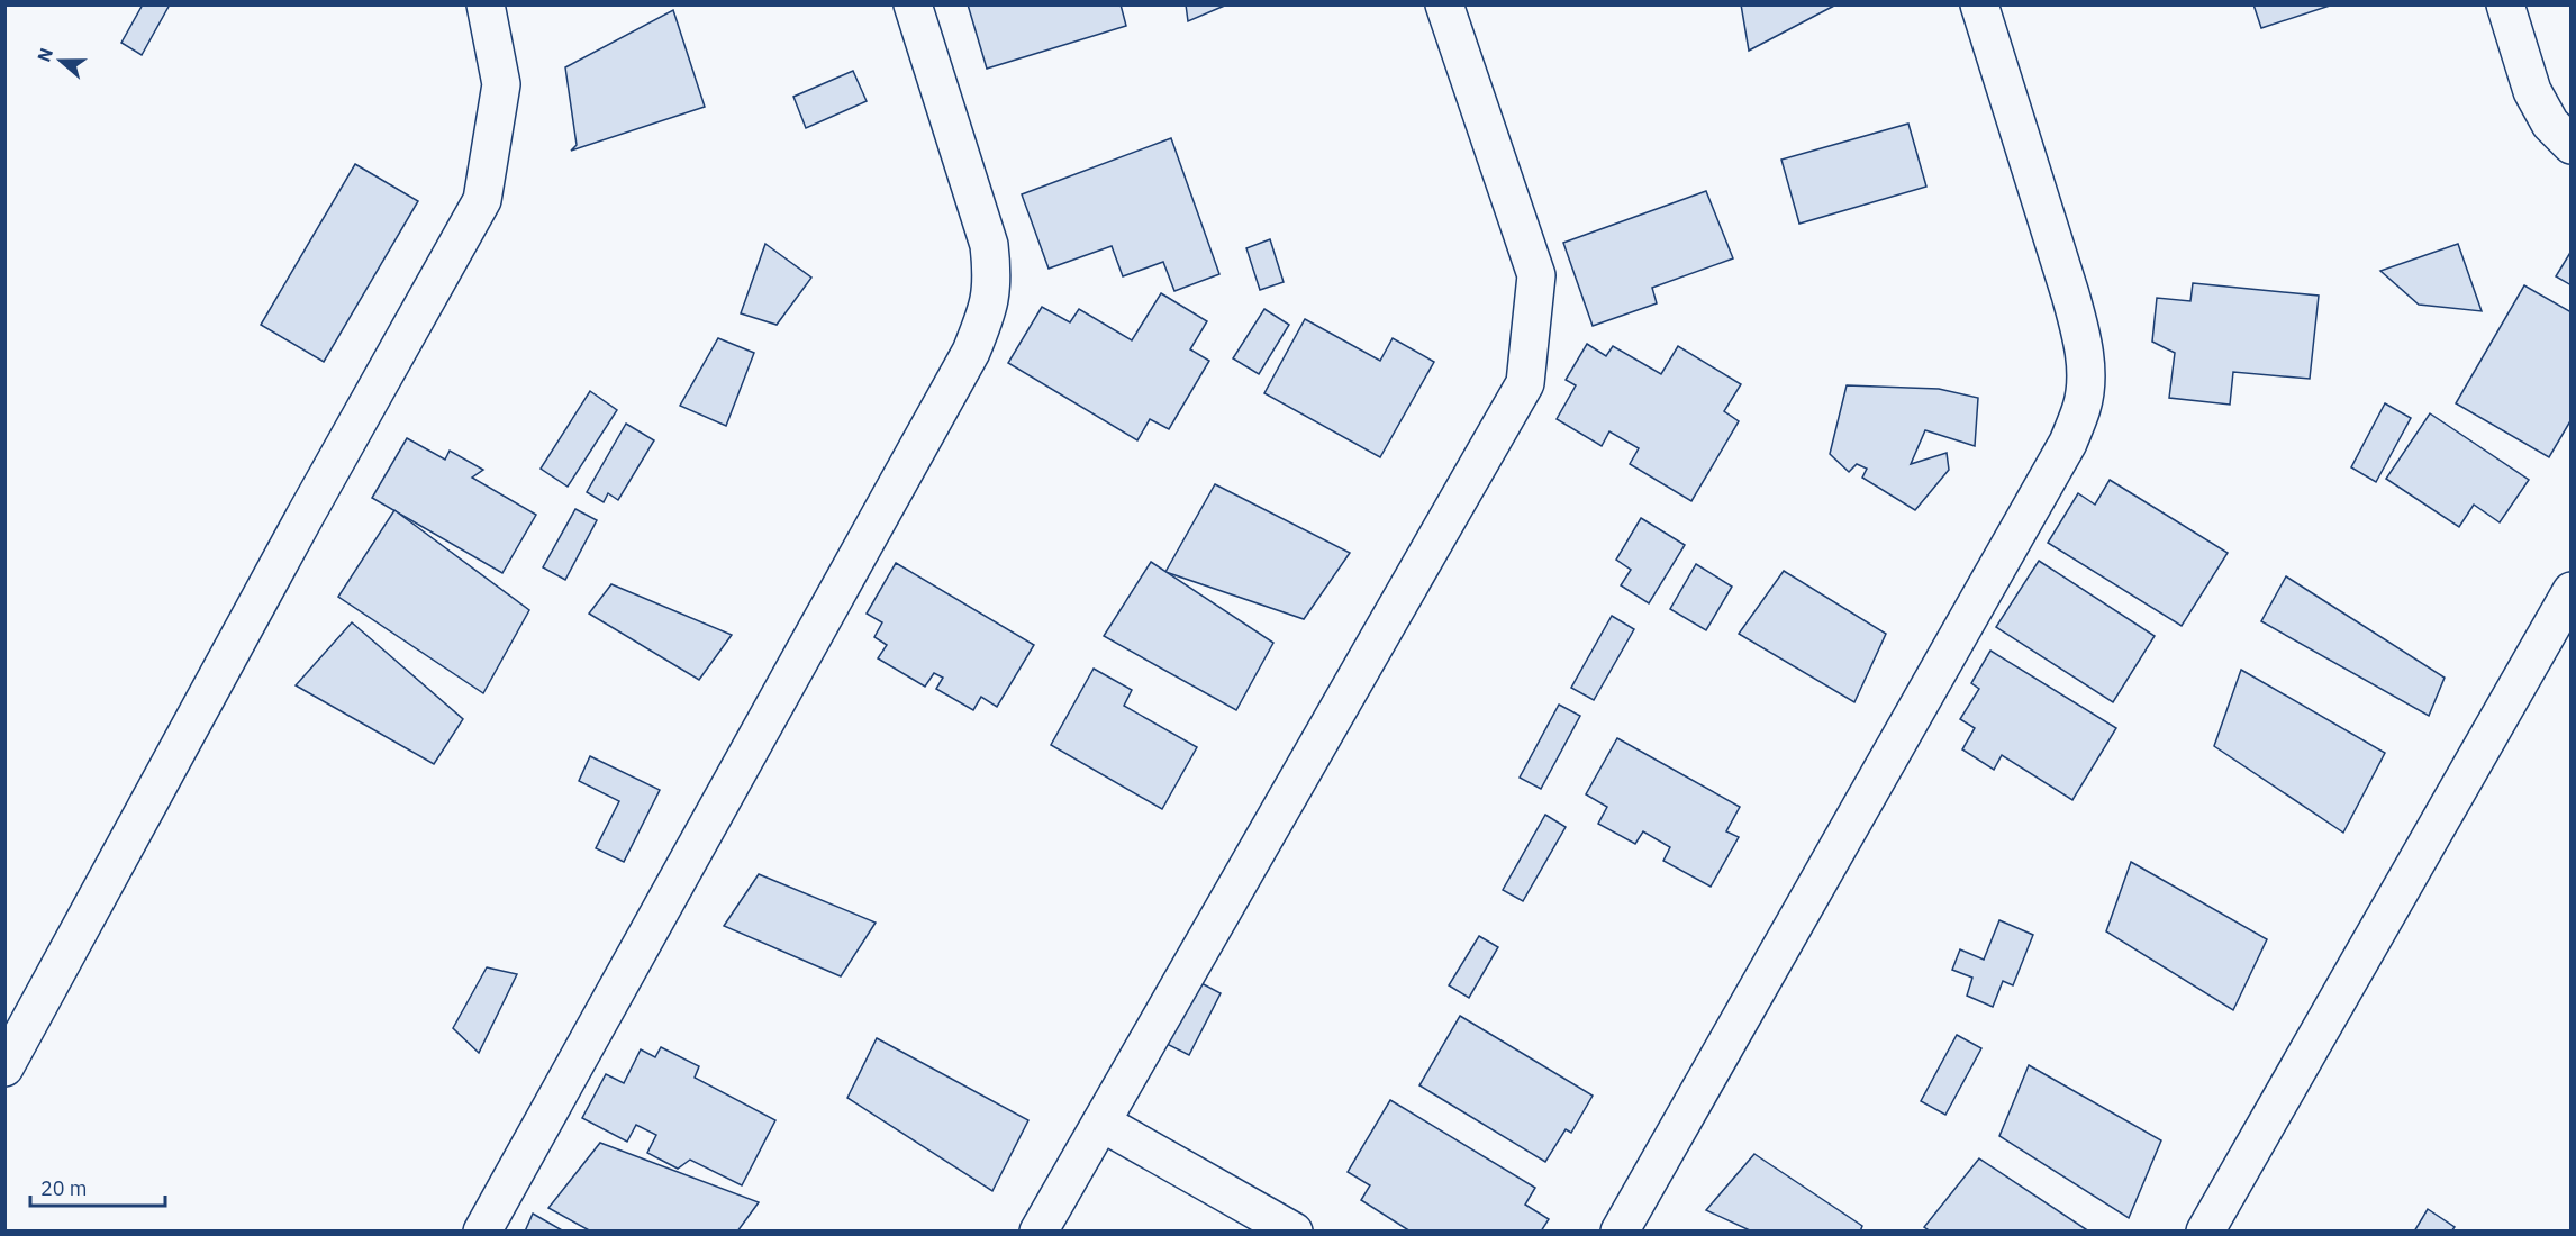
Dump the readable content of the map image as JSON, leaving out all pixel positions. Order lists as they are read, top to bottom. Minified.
{"scale_bar":"20 m","north":"left"}
